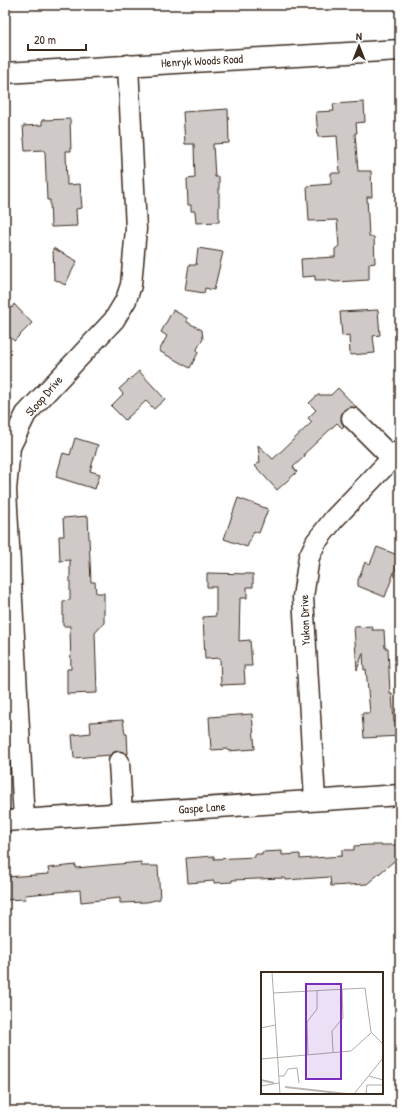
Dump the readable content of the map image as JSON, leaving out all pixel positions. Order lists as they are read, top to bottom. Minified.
{"streets":{"street":["Henryk Woods Road","Sloop Drive","Yukon Drive","Gaspe Lane"]},"crossings":[["Henryk Woods Road","Sloop Drive"],["Sloop Drive","Gaspe Lane"],["Yukon Drive","Gaspe Lane"]],"scale_bar":"20 m","north":"top"}
